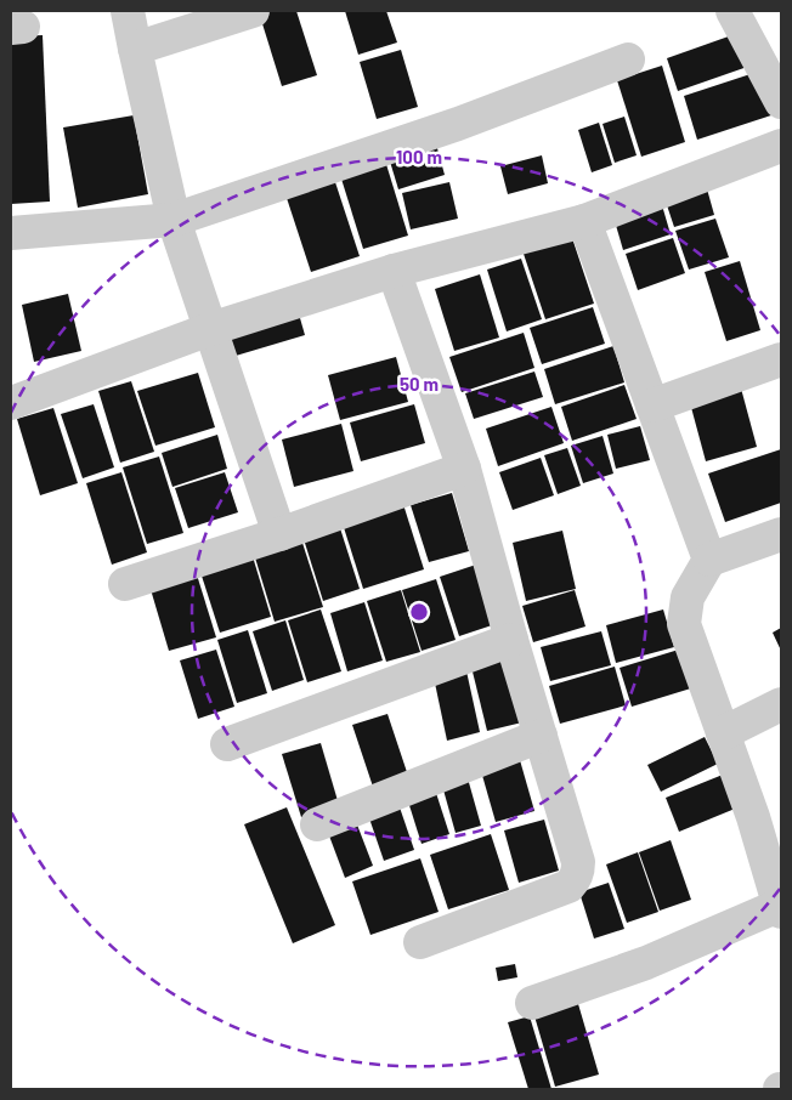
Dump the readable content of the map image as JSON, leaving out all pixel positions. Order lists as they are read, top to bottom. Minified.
{"rings":["100 m","50 m"]}
